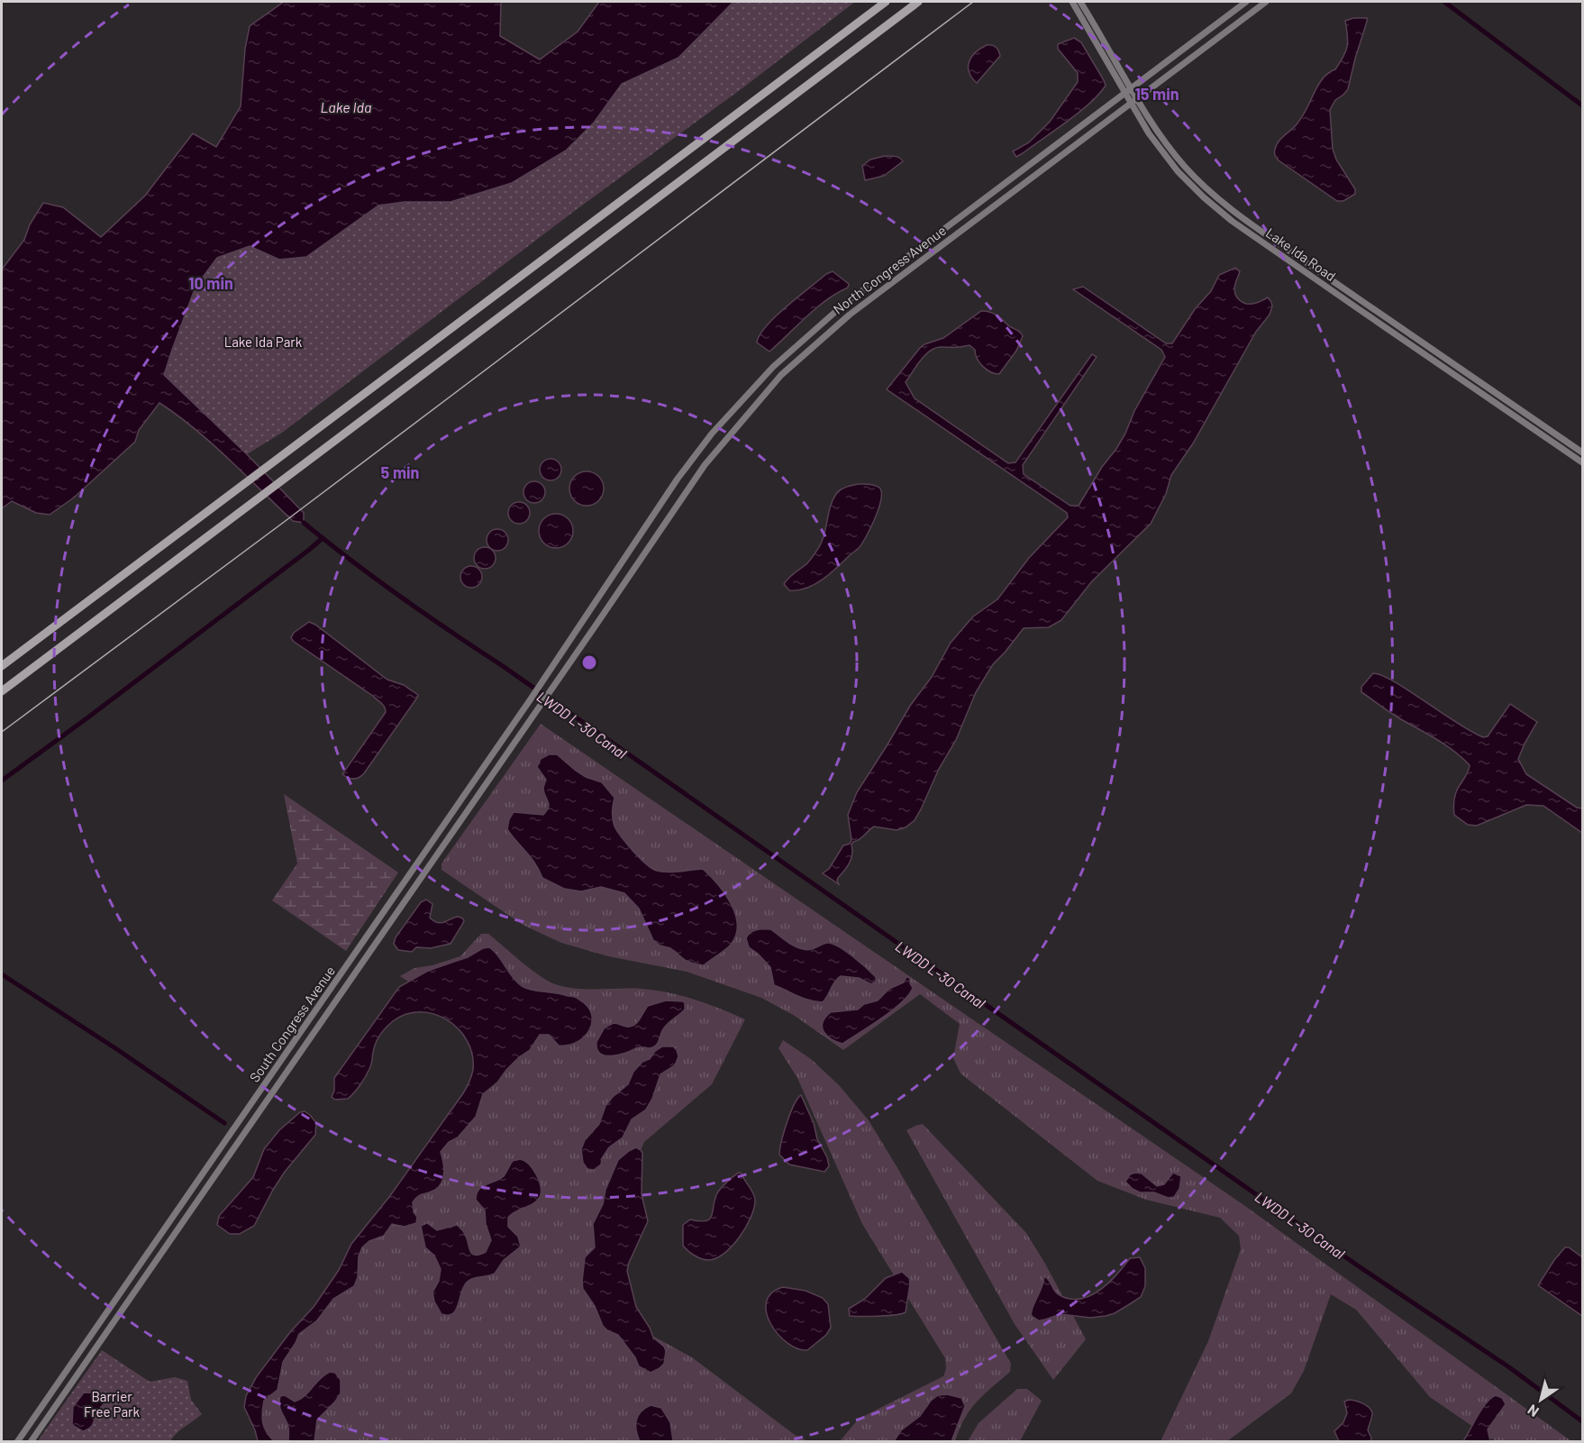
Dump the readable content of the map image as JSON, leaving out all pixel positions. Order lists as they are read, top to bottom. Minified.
{"streets":{"main road":["Lake Ida Road","North Congress Avenue","South Congress Avenue"]},"crossings":[["Lake Ida Road","North Congress Avenue"],["North Congress Avenue","South Congress Avenue"]],"water":["Lake Ida","LWDD L-30 Canal"],"parks":["Lake Ida Park","Barrier Free Park"],"north":"bottom left","rings":["15 min","10 min","5 min"]}
